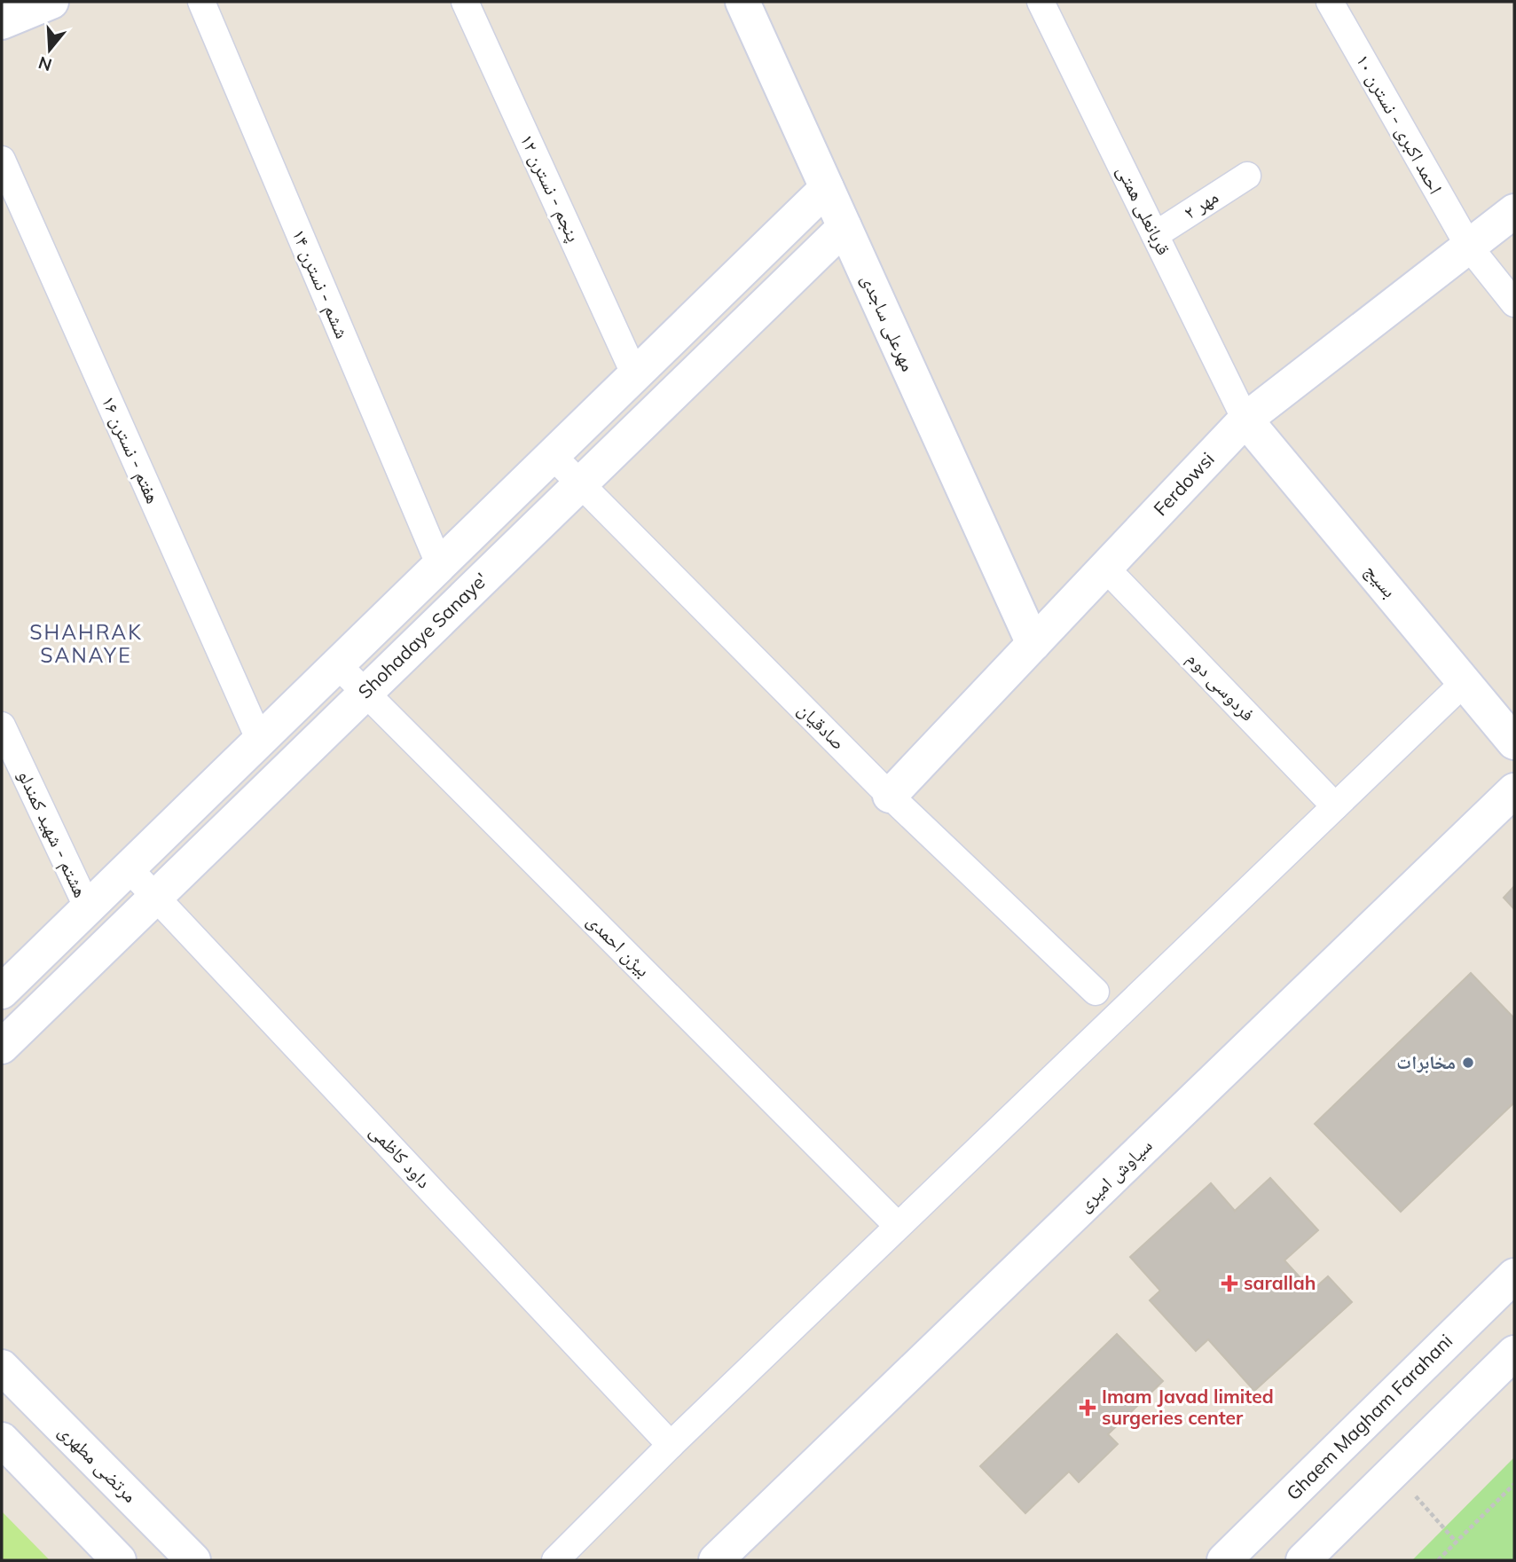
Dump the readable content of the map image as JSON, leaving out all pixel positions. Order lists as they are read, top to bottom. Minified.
{"streets":{"street":["احمد اکبری - نسترن ۱۰","پنجم - نسترن ۱۲","مهر ۲","قربانعلی همتی","ششم - نسترن ۱۴","مهرعلی ساجدی","هفتم - نسترن ۱۶","Ferdowsi","بسیج","Shohadaye Sanaye'","فردوسی دوم","صادقیان","هشتم - شهید کمندلو","بیژن احمدی","داود کاظمی","سیاوش امیری","Ghaem Magham Farahani","مرتضی مطهری"]},"crossings":[["احمد اکبری - نسترن ۱۰","Ferdowsi"],["پنجم - نسترن ۱۲","Shohadaye Sanaye'"],["مهر ۲","قربانعلی همتی"],["قربانعلی همتی","Ferdowsi"],["قربانعلی همتی","بسیج"],["ششم - نسترن ۱۴","Shohadaye Sanaye'"],["مهرعلی ساجدی","Ferdowsi"],["مهرعلی ساجدی","Shohadaye Sanaye'"],["هفتم - نسترن ۱۶","Shohadaye Sanaye'"],["Ferdowsi","بسیج"],["Ferdowsi","فردوسی دوم"],["Ferdowsi","صادقیان"],["Shohadaye Sanaye'","صادقیان"],["Shohadaye Sanaye'","هشتم - شهید کمندلو"],["Shohadaye Sanaye'","بیژن احمدی"],["Shohadaye Sanaye'","داود کاظمی"]],"districts":["SHAHRAK SANAYE"],"places":{"other":["مخابرات"],"health":["sarallah","Imam Javad limited surgeries center"]},"north":"bottom"}
